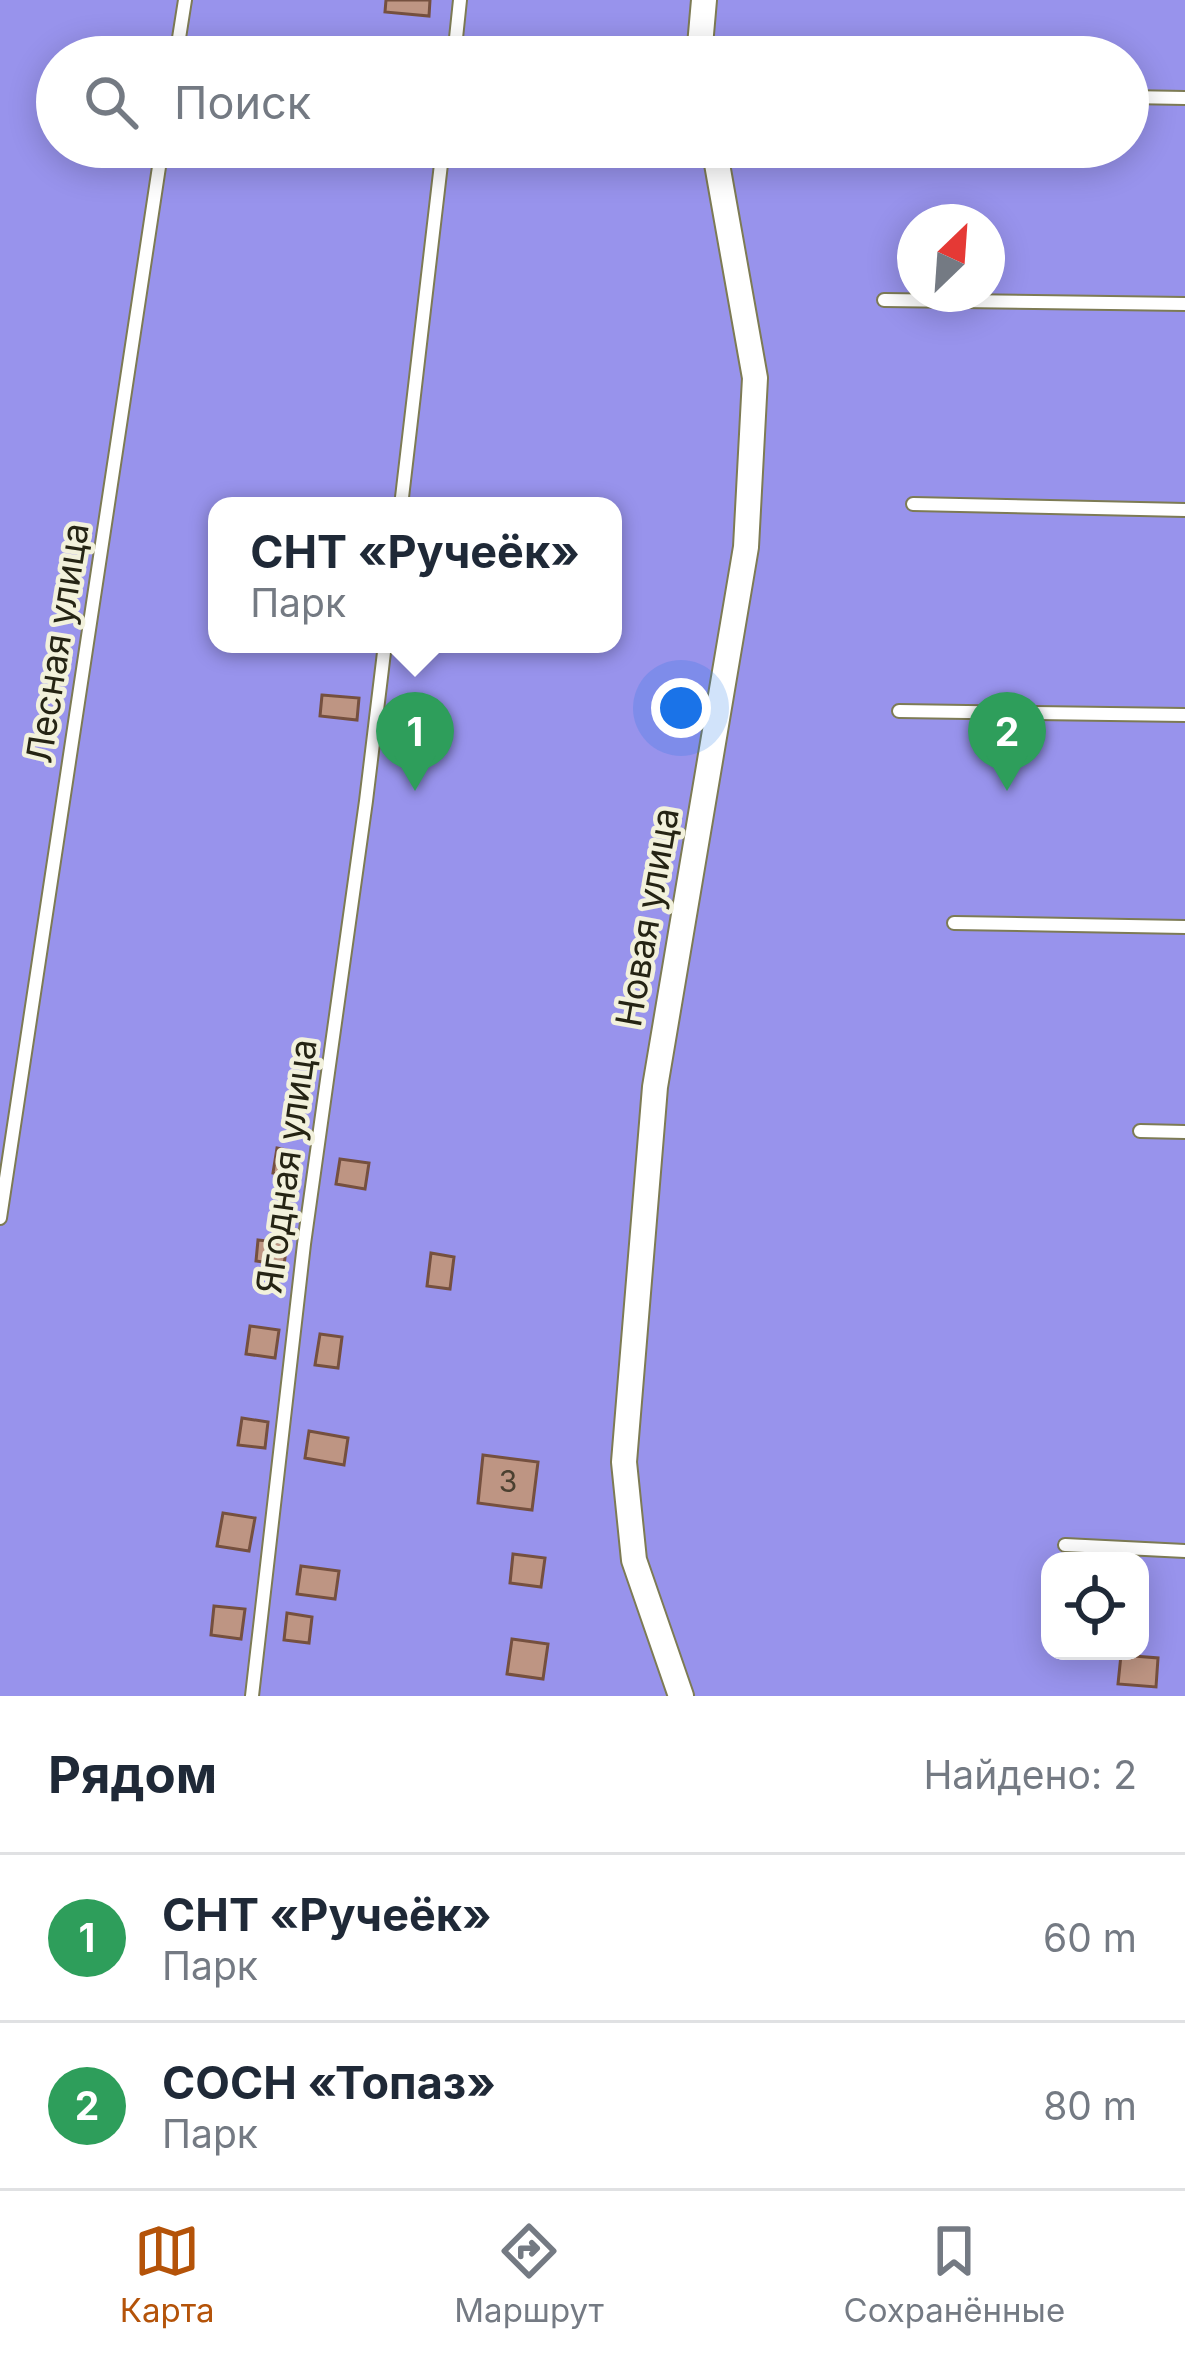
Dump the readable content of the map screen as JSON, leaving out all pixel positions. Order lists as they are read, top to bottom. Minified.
{"streets":{"street":["Новая улица"],"lane":["Лесная улица","Ягодная улица"]},"house_numbers":["3"],"north":"top right","page":{"search":"Поиск","popup":["СНТ «Ручеёк»","Парк"],"pins":["1","2"],"heading":["Рядом","Найдено: 2"],"list":[{"mark":"1","name":"СНТ «Ручеёк»","note":"Парк","value":"60 m"},{"mark":"2","name":"СОСН «Топаз»","note":"Парк","value":"80 m"}],"nav":["Карта","Маршрут","Сохранённые"]}}
